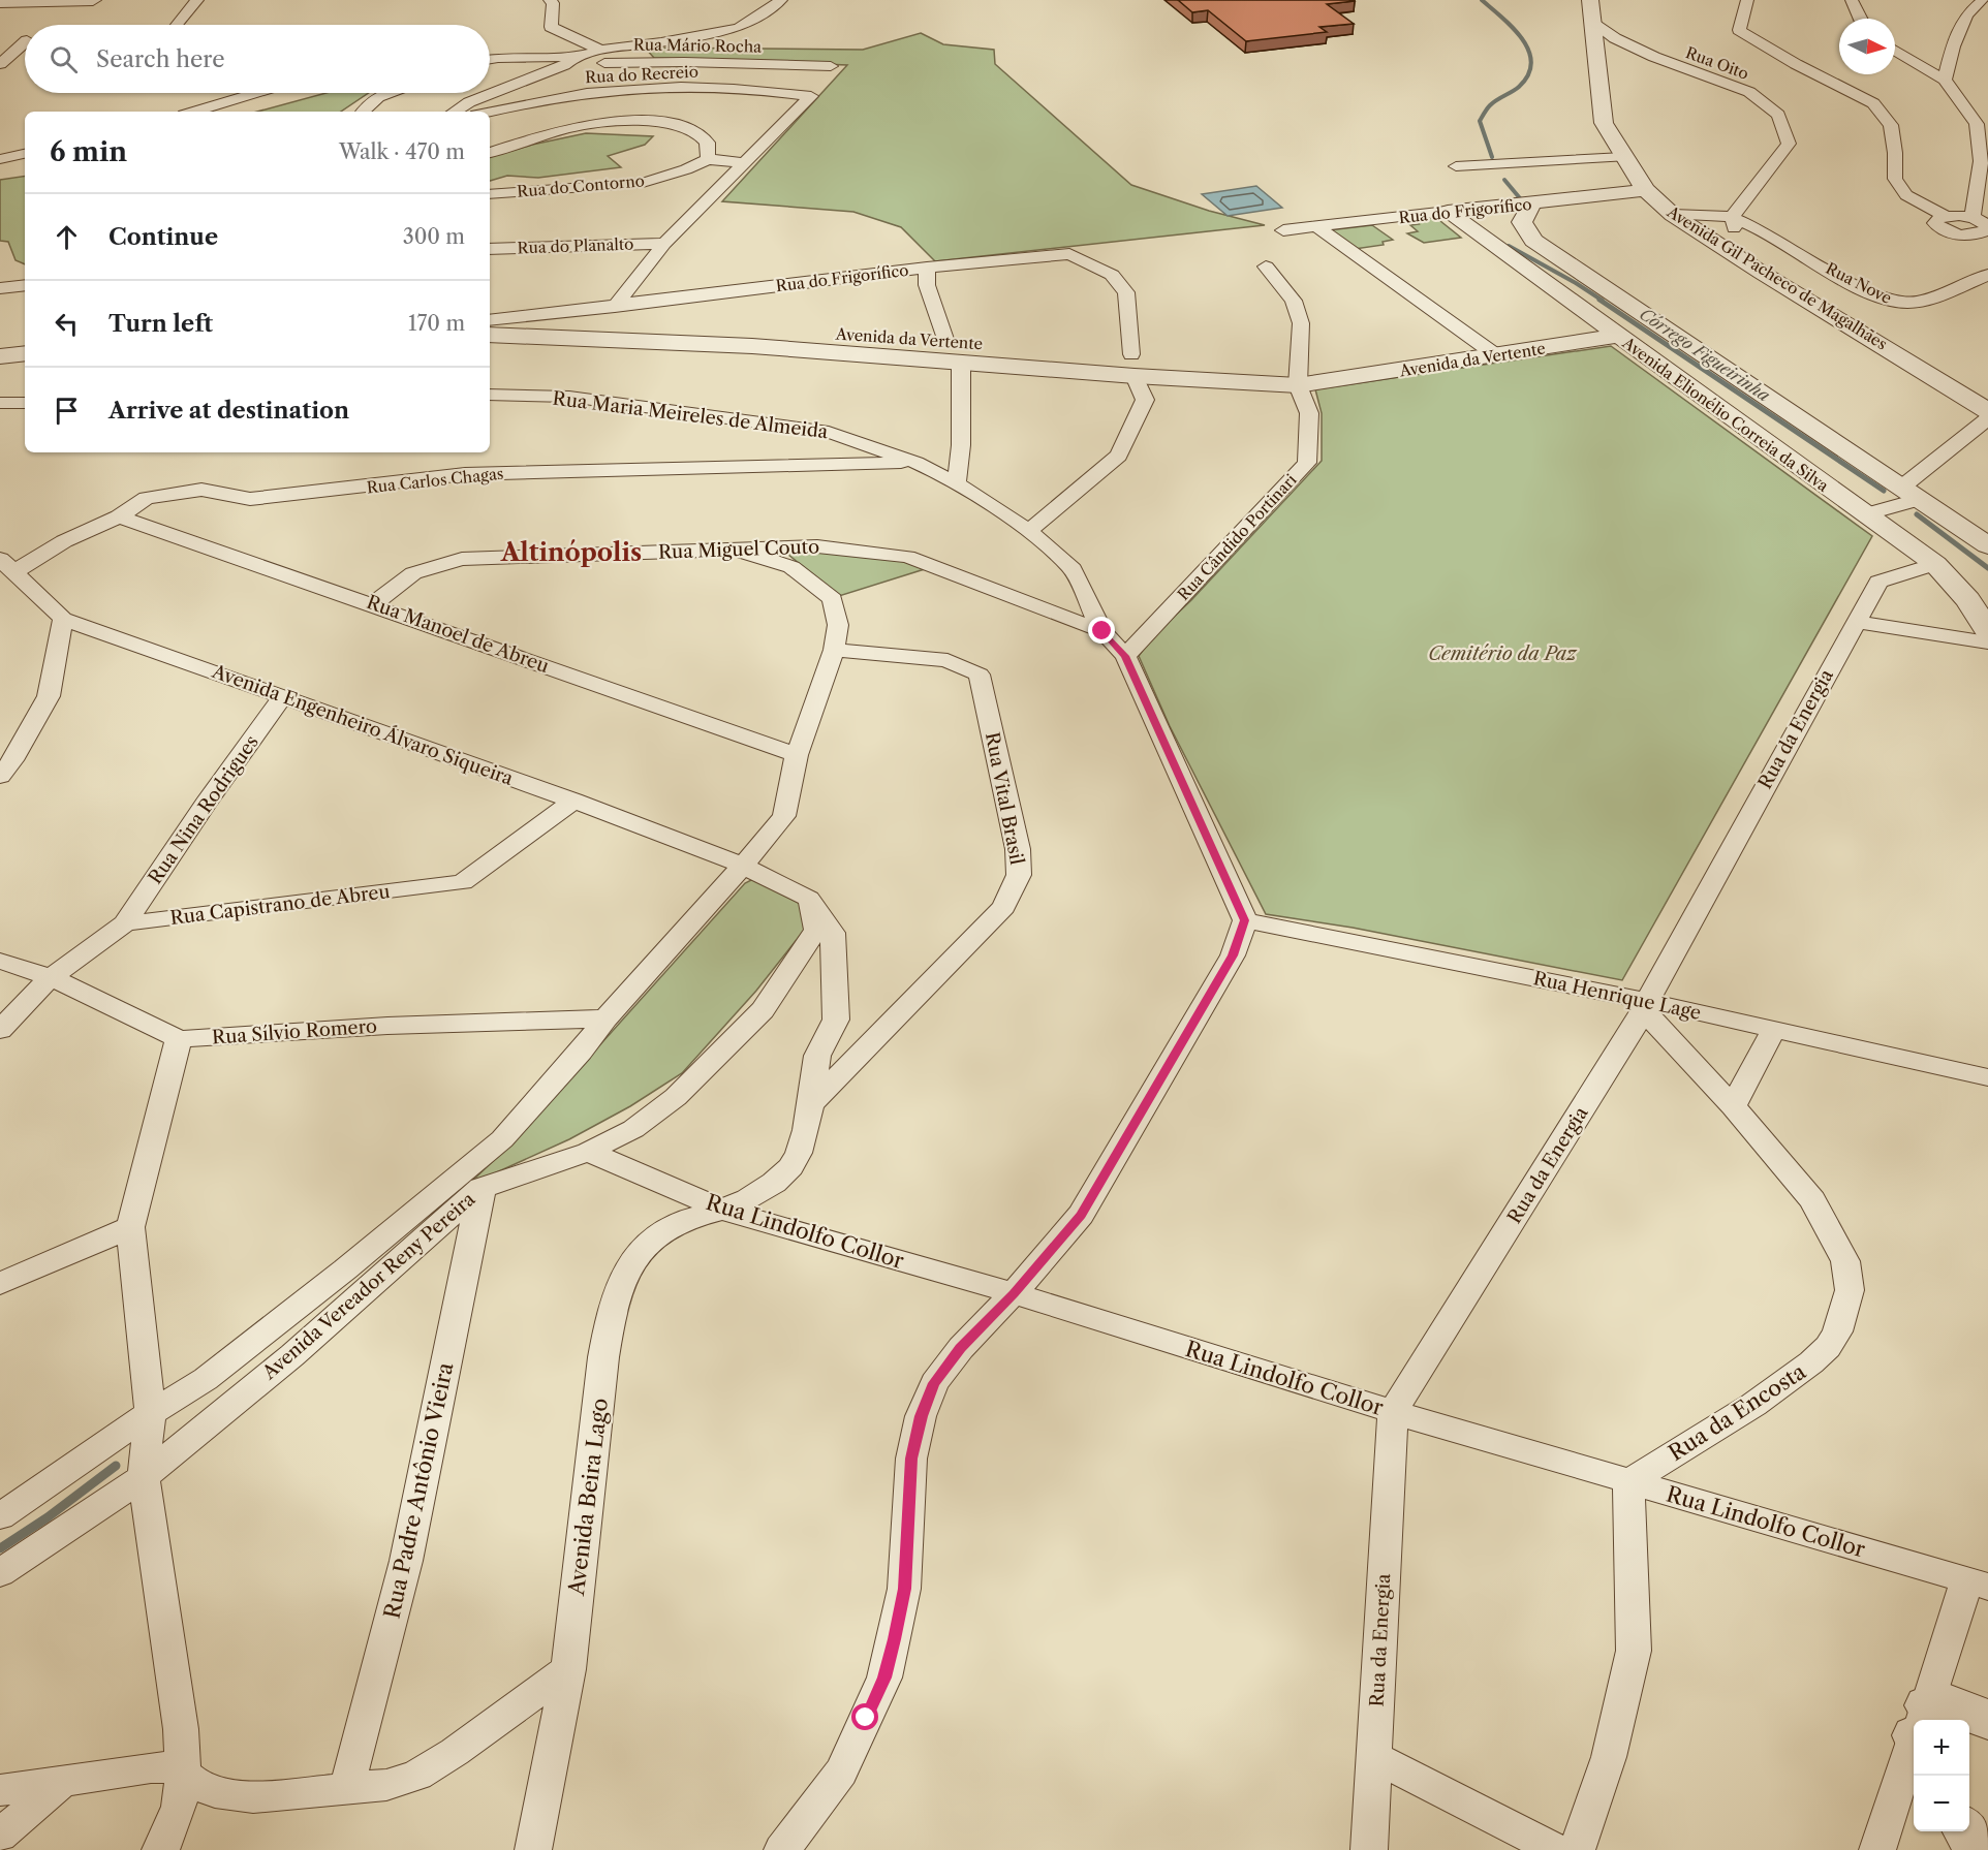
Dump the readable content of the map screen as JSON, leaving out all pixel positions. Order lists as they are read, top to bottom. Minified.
{"streets":{"street":["Rua Mário Rocha","Rua Oito","Rua do Recreio","Rua do Contorno","Rua do Frigorífico","Rua do Planalto","Avenida Gil Pacheco de Magalhães","Rua Nove","Avenida da Vertente","Avenida Elionélio Correia da Silva","Rua Maria Meireles de Almeida","Rua Carlos Chagas","Rua Cândido Portinari","Rua Miguel Couto","Rua Manoel de Abreu","Avenida Engenheiro Álvaro Siqueira","Rua da Energia","Rua Vital Brasil","Rua Nina Rodrigues","Rua Capistrano de Abreu","Rua Henrique Lage","Rua Sílvio Romero","Rua Lindolfo Collor","Avenida Vereador Reny Pereira","Rua da Encosta","Rua Padre Antônio Vieira","Avenida Beira Lago"]},"crossings":[["Rua Oito","Avenida Gil Pacheco de Magalhães"],["Rua Oito","Rua Nove"],["Rua do Recreio","Rua do Contorno"],["Rua do Frigorífico","Avenida Gil Pacheco de Magalhães"],["Rua do Frigorífico","Avenida da Vertente"],["Rua do Frigorífico","Avenida Elionélio Correia da Silva"],["Avenida Gil Pacheco de Magalhães","Rua Nove"],["Avenida da Vertente","Avenida Elionélio Correia da Silva"],["Avenida da Vertente","Rua Cândido Portinari"],["Avenida Elionélio Correia da Silva","Rua da Energia"],["Rua Maria Meireles de Almeida","Rua Carlos Chagas"],["Rua Maria Meireles de Almeida","Rua Cândido Portinari"],["Rua Maria Meireles de Almeida","Rua Miguel Couto"],["Rua Maria Meireles de Almeida","Rua Henrique Lage"],["Rua Carlos Chagas","Rua Manoel de Abreu"],["Rua Carlos Chagas","Avenida Engenheiro Álvaro Siqueira"],["Rua Miguel Couto","Rua Manoel de Abreu"],["Rua Miguel Couto","Avenida Vereador Reny Pereira"],["Rua Manoel de Abreu","Avenida Vereador Reny Pereira"],["Avenida Engenheiro Álvaro Siqueira","Rua Nina Rodrigues"],["Avenida Engenheiro Álvaro Siqueira","Rua Capistrano de Abreu"],["Avenida Engenheiro Álvaro Siqueira","Avenida Vereador Reny Pereira"],["Avenida Engenheiro Álvaro Siqueira","Avenida Beira Lago"],["Rua da Energia","Rua Henrique Lage"],["Rua da Energia","Rua Lindolfo Collor"],["Rua da Energia","Rua da Encosta"],["Rua Vital Brasil","Avenida Vereador Reny Pereira"],["Rua Vital Brasil","Avenida Beira Lago"],["Rua Nina Rodrigues","Rua Capistrano de Abreu"],["Rua Capistrano de Abreu","Rua Sílvio Romero"],["Rua Henrique Lage","Rua da Encosta"],["Rua Sílvio Romero","Avenida Vereador Reny Pereira"],["Rua Lindolfo Collor","Avenida Vereador Reny Pereira"],["Rua Lindolfo Collor","Rua da Encosta"],["Rua Lindolfo Collor","Avenida Beira Lago"],["Avenida Vereador Reny Pereira","Rua Padre Antônio Vieira"],["Avenida Vereador Reny Pereira","Avenida Beira Lago"]],"districts":["Altinópolis"],"water":["Córrego Figueirinha"],"parks":["Cemitério da Paz"],"north":"right","page":{"search":"Search here","heading":["6 min","Walk · 470 m"],"list":[["Continue","300 m"],["Turn left","170 m"],"Arrive at destination"],"map_buttons":["+","−"]}}
